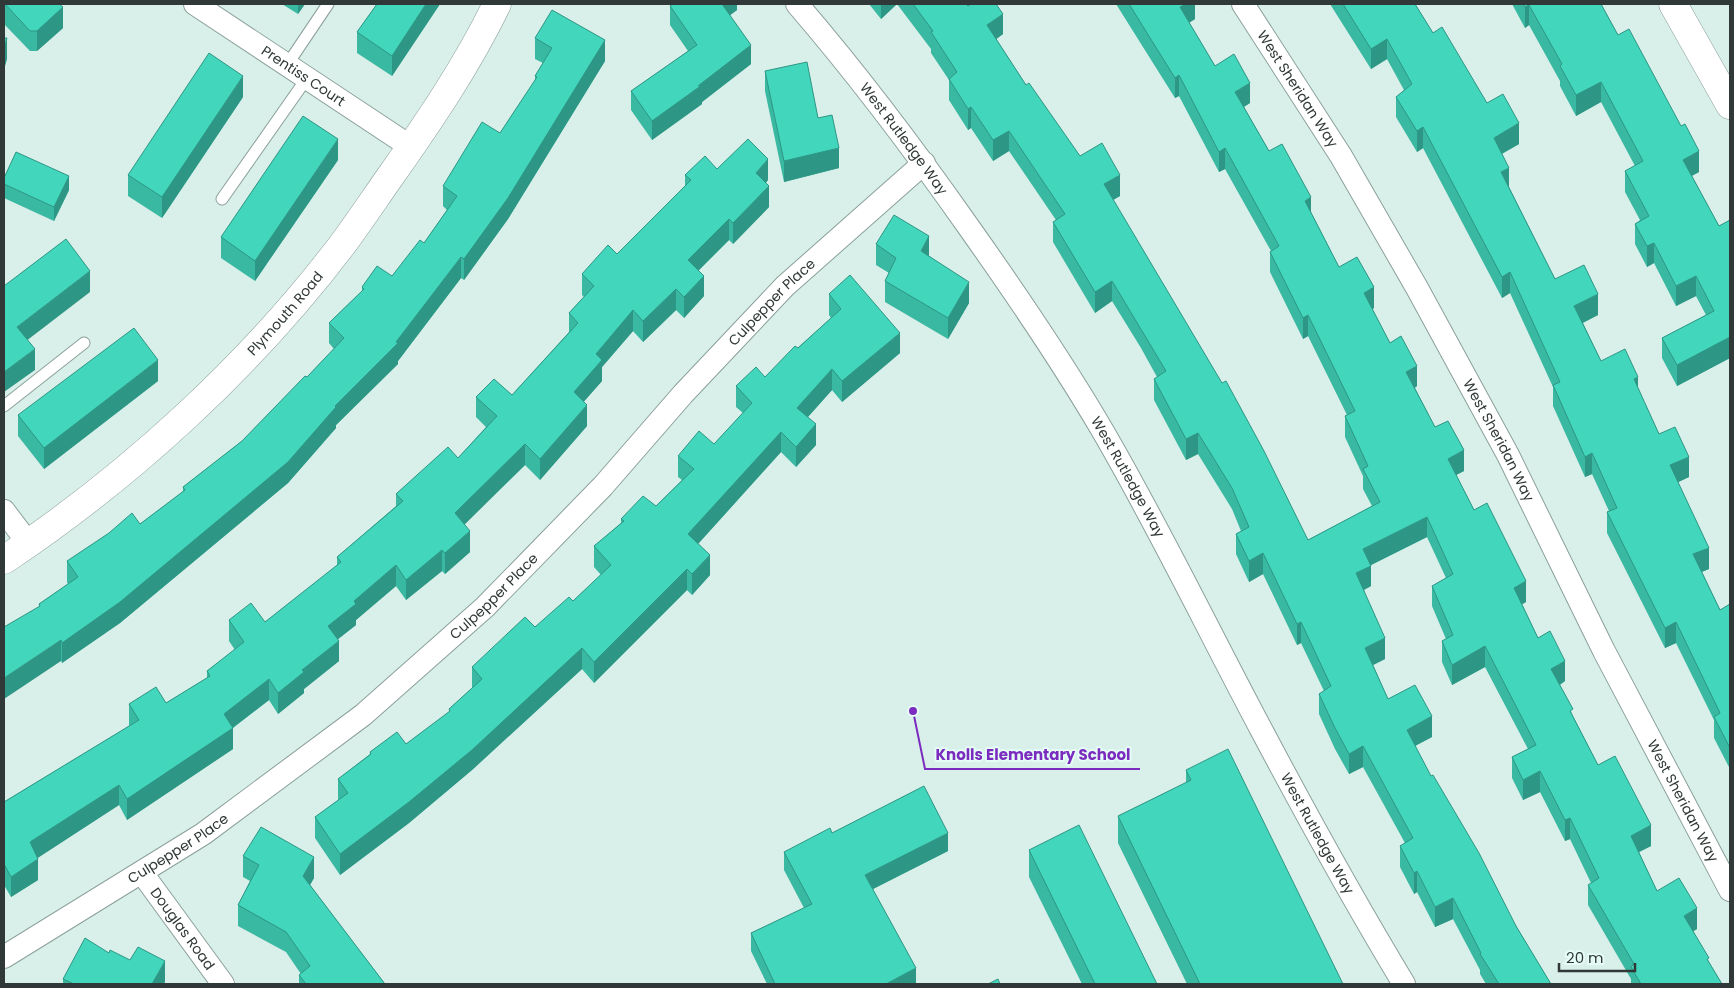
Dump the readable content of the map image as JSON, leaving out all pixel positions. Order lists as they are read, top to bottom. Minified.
{"streets":{"street":["Prentiss Court","West Sheridan Way","West Rutledge Way","Culpepper Place","Plymouth Road","Douglas Road"]},"crossings":[["Prentiss Court","Plymouth Road"],["West Rutledge Way","Culpepper Place"],["Culpepper Place","Douglas Road"]],"places":["Knolls Elementary School"],"scale_bar":"20 m"}
